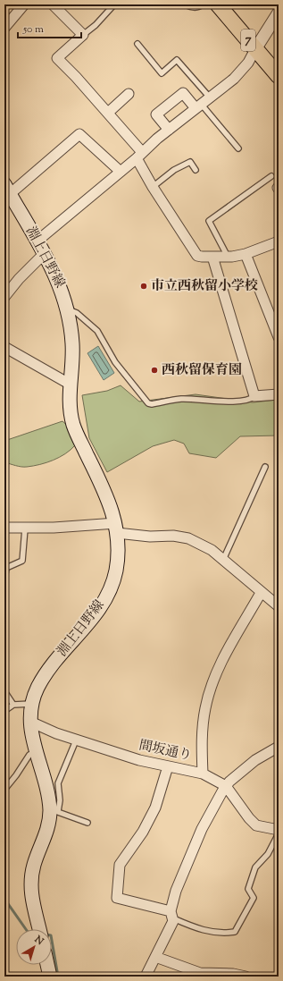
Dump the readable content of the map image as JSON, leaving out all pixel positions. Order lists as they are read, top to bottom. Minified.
{"streets":{"main road":["7","淵上日野線"],"street":["間坂通り"]},"crossings":[["淵上日野線","間坂通り"]],"places":["市立西秋留小学校","西秋留保育園"],"scale_bar":"50 m","north":"top right"}
